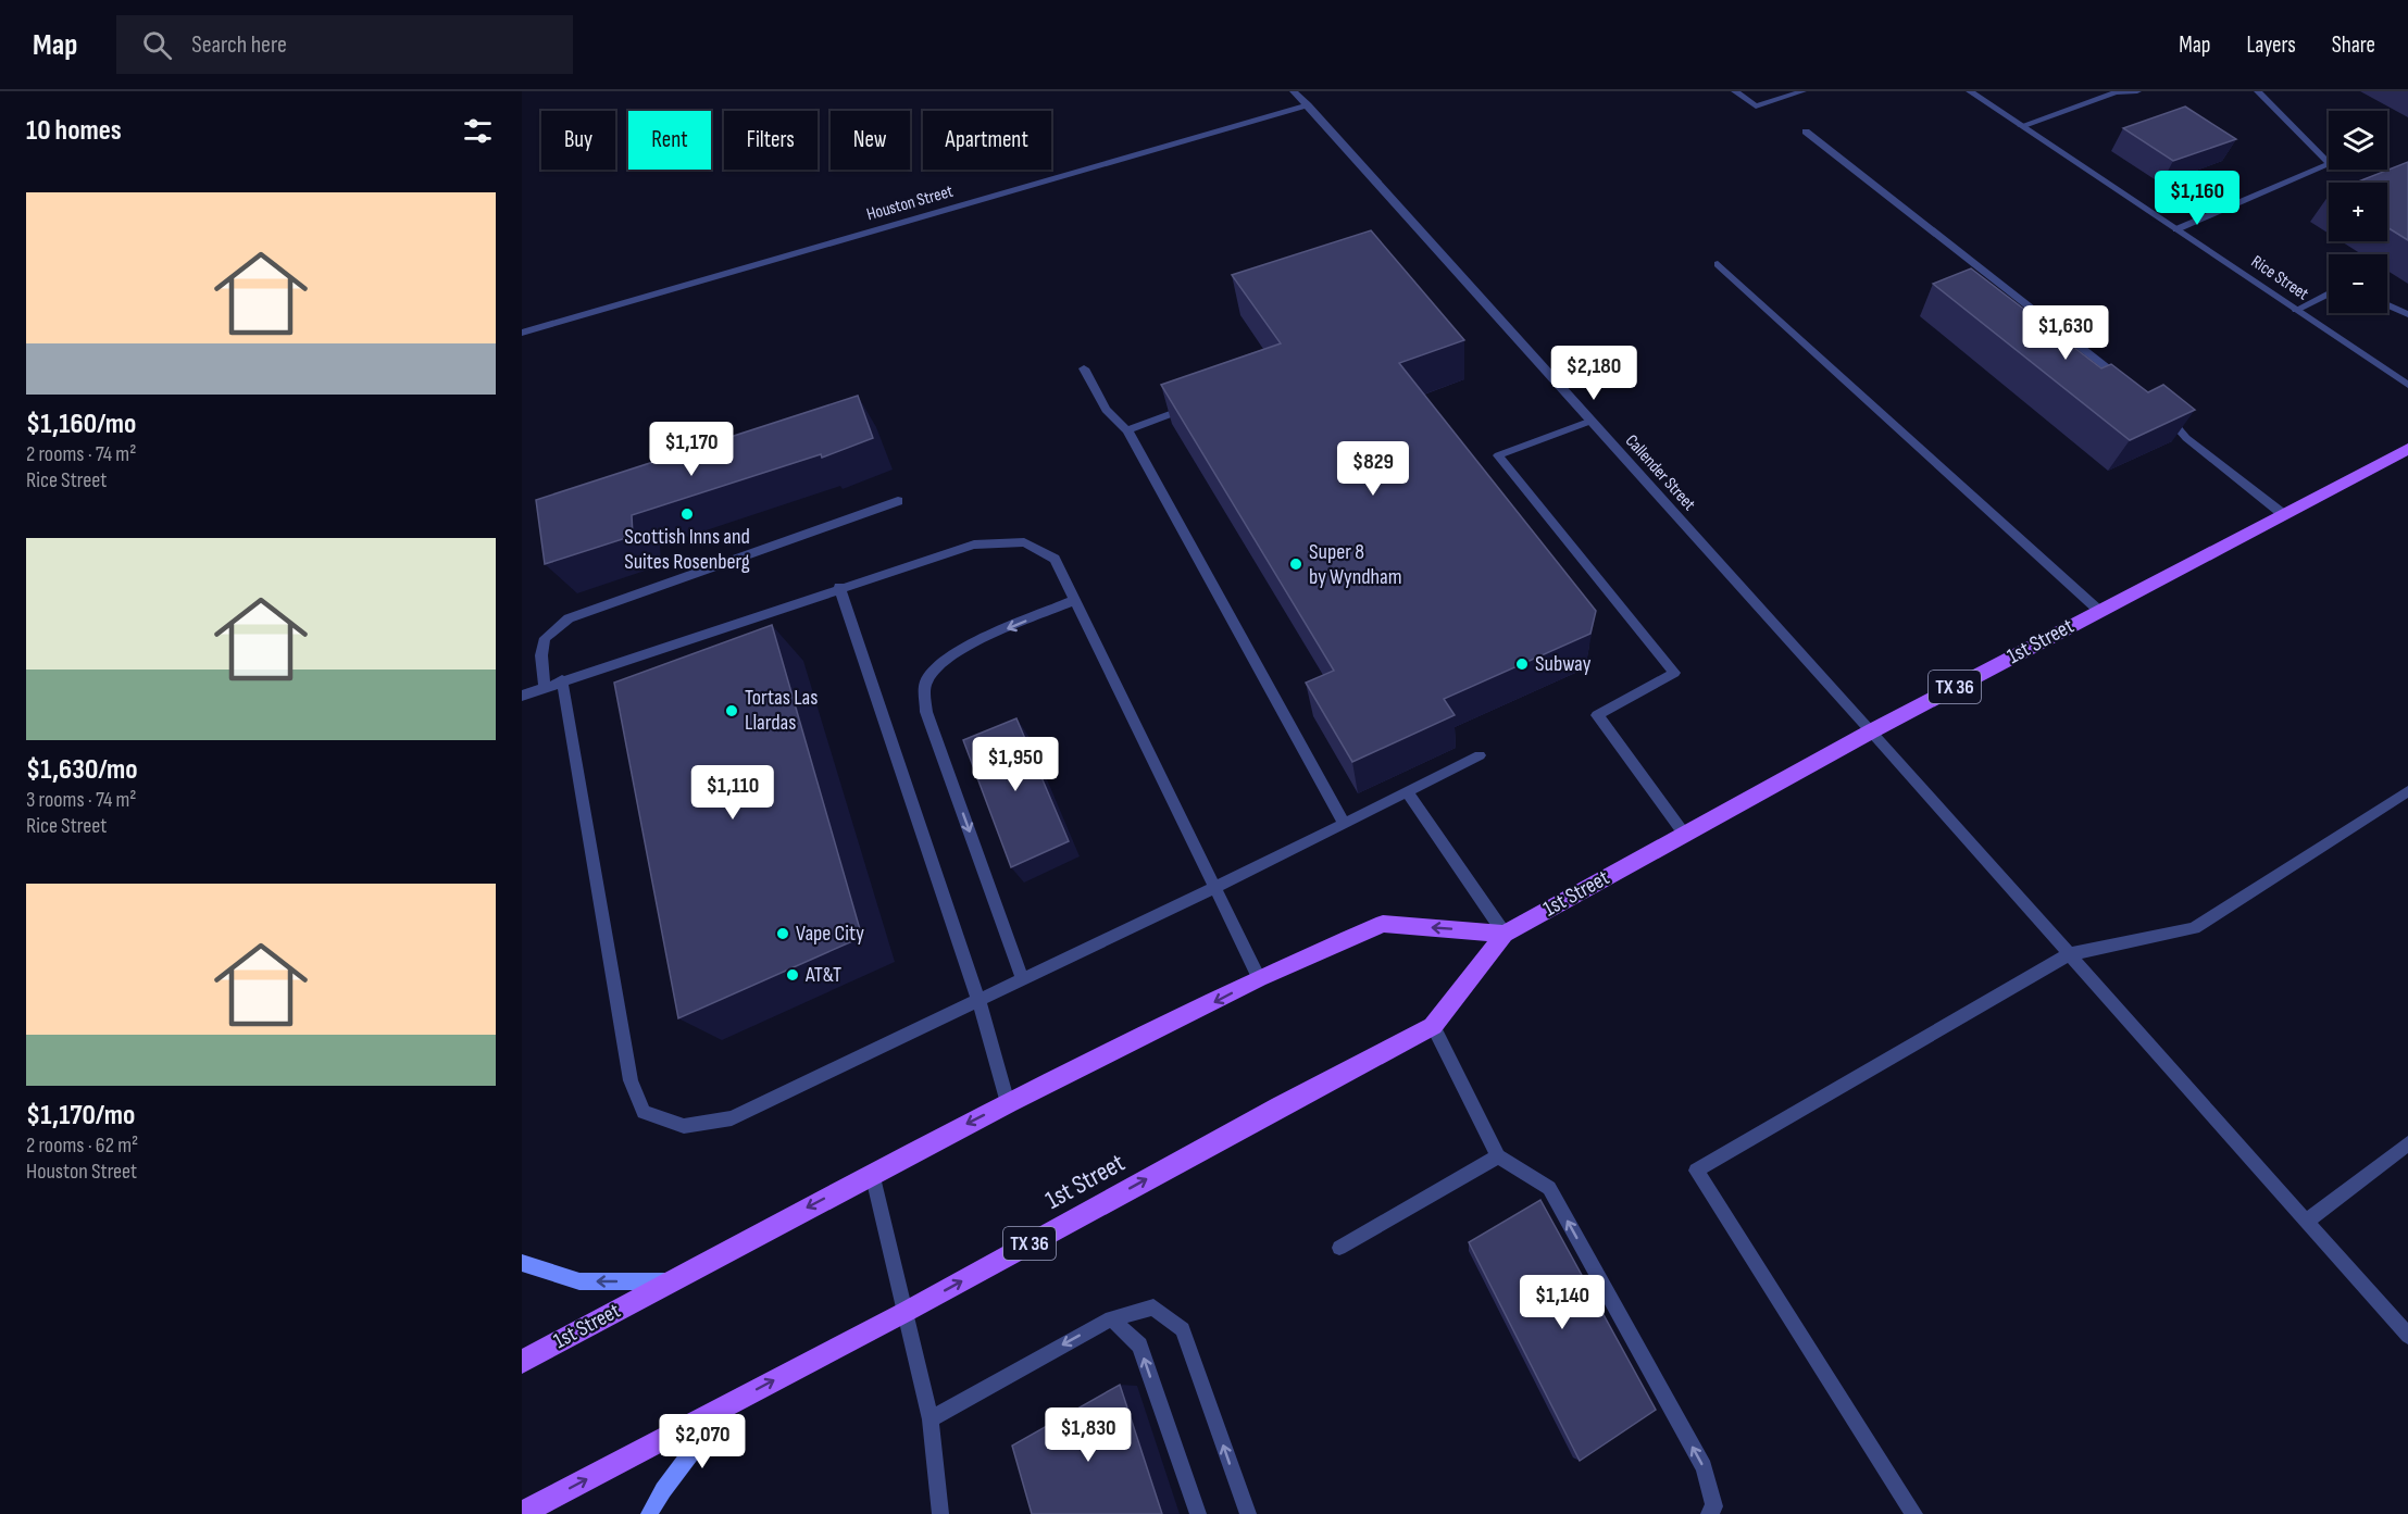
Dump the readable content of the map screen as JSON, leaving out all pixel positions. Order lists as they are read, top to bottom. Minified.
{"streets":{"main road":["1st Street","TX 36"],"street":["Houston Street","Rice Street","Callender Street"]},"crossings":[["Houston Street","Callender Street"],["Callender Street","1st Street"]],"places":["Scottish Inns and Suites Rosenberg","Super 8 by Wyndham","Subway","Tortas Las Llardas","Vape City","AT&T"],"page":{"header":"Map","search":"Search here","nav":["Map","Layers","Share"],"heading":"10 homes","map_buttons":["+","−"],"chip":["Buy","Rent","Filters","New","Apartment"],"list":[{"name":"$1,160/mo","note":"2 rooms · 74 m² · Rice Street"},{"name":"$1,630/mo","note":"3 rooms · 74 m² · Rice Street"},{"name":"$1,170/mo","note":"2 rooms · 62 m² · Houston Street"}],"price":["$1,160","$1,630","$2,180","$1,170","$829","$1,950","$1,110","$1,140","$1,830","$2,070"]}}
